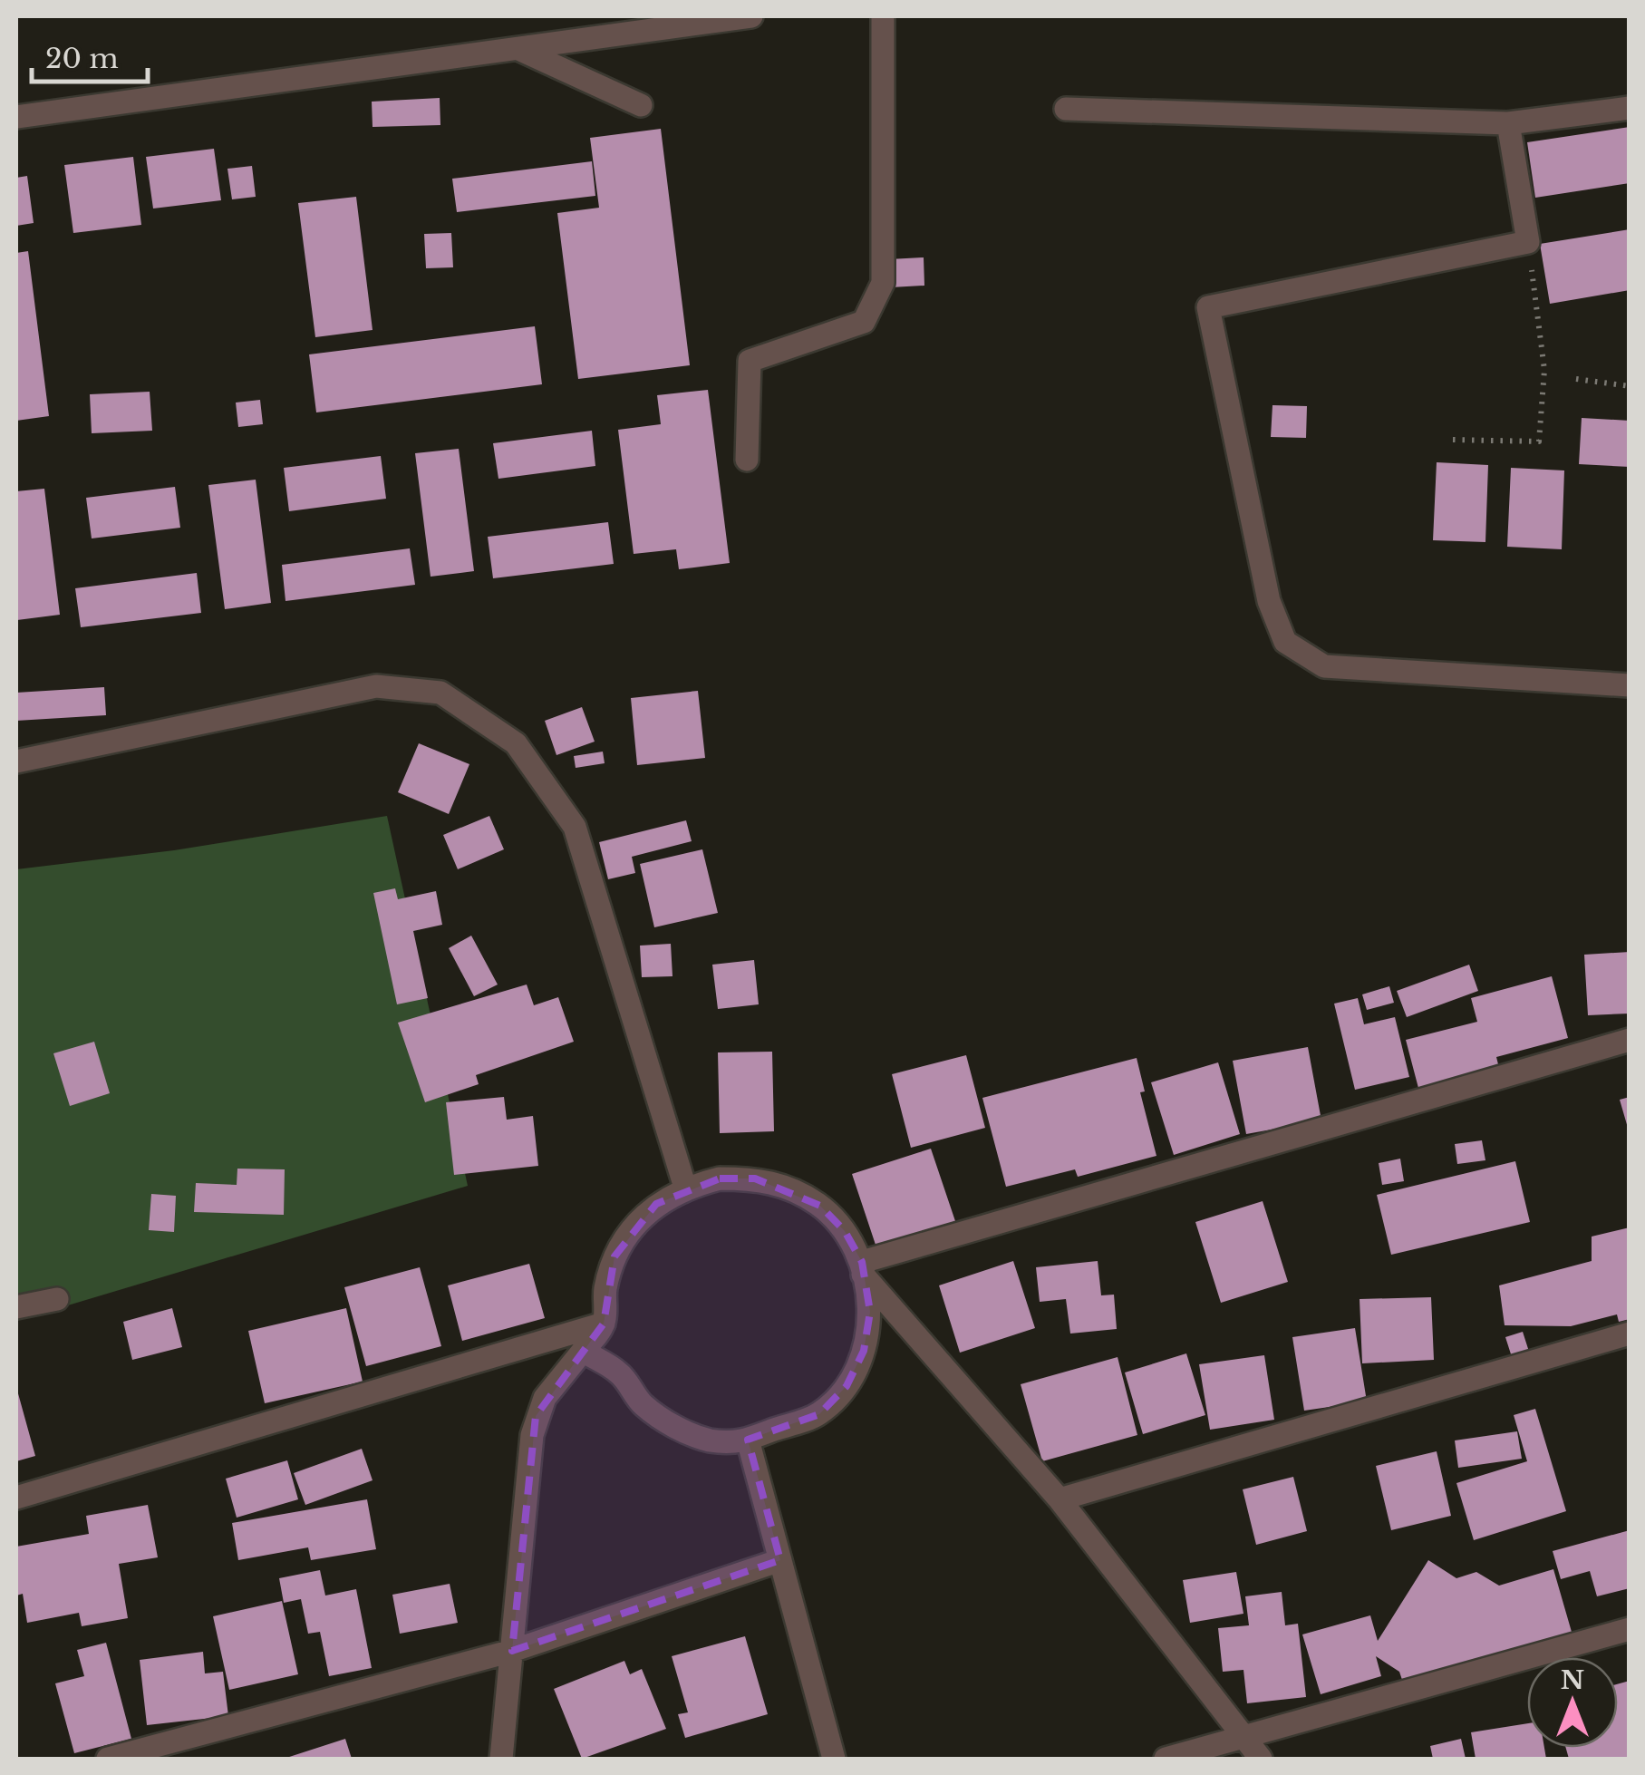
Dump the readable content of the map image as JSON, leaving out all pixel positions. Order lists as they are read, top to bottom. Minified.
{"scale_bar":"20 m","north":"top"}
